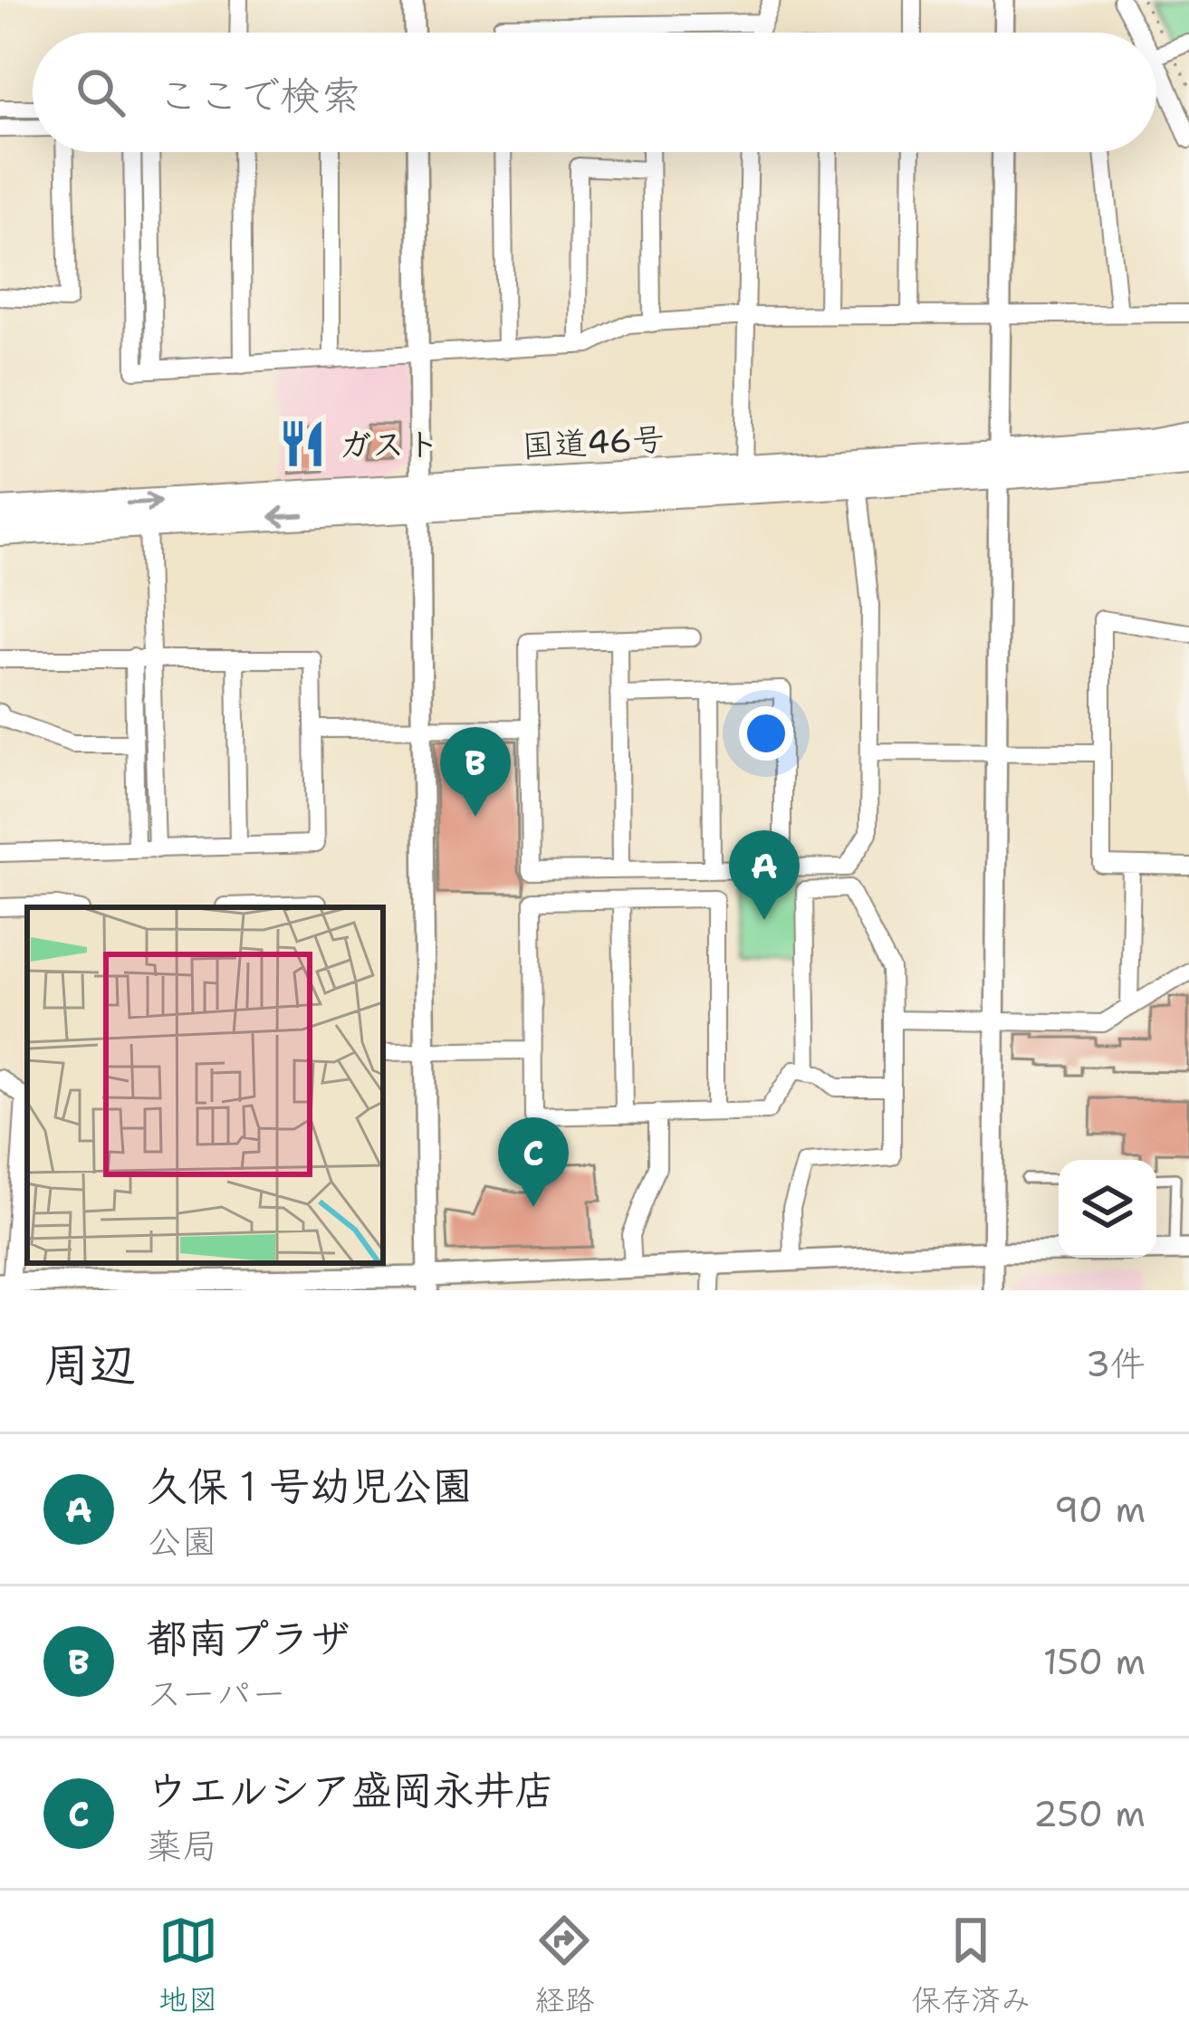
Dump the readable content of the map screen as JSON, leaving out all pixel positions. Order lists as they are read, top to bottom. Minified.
{"streets":{"highway":["国道46号"]},"places":{"restaurant":["ガスト"]},"page":{"search":"ここで検索","pins":["B","A","C"],"heading":["周辺","3件"],"list":[{"mark":"A","name":"久保１号幼児公園","note":"公園","value":"90 m"},{"mark":"B","name":"都南プラザ","note":"スーパー","value":"150 m"},{"mark":"C","name":"ウエルシア盛岡永井店","note":"薬局","value":"250 m"}],"nav":["地図","経路","保存済み"]}}
